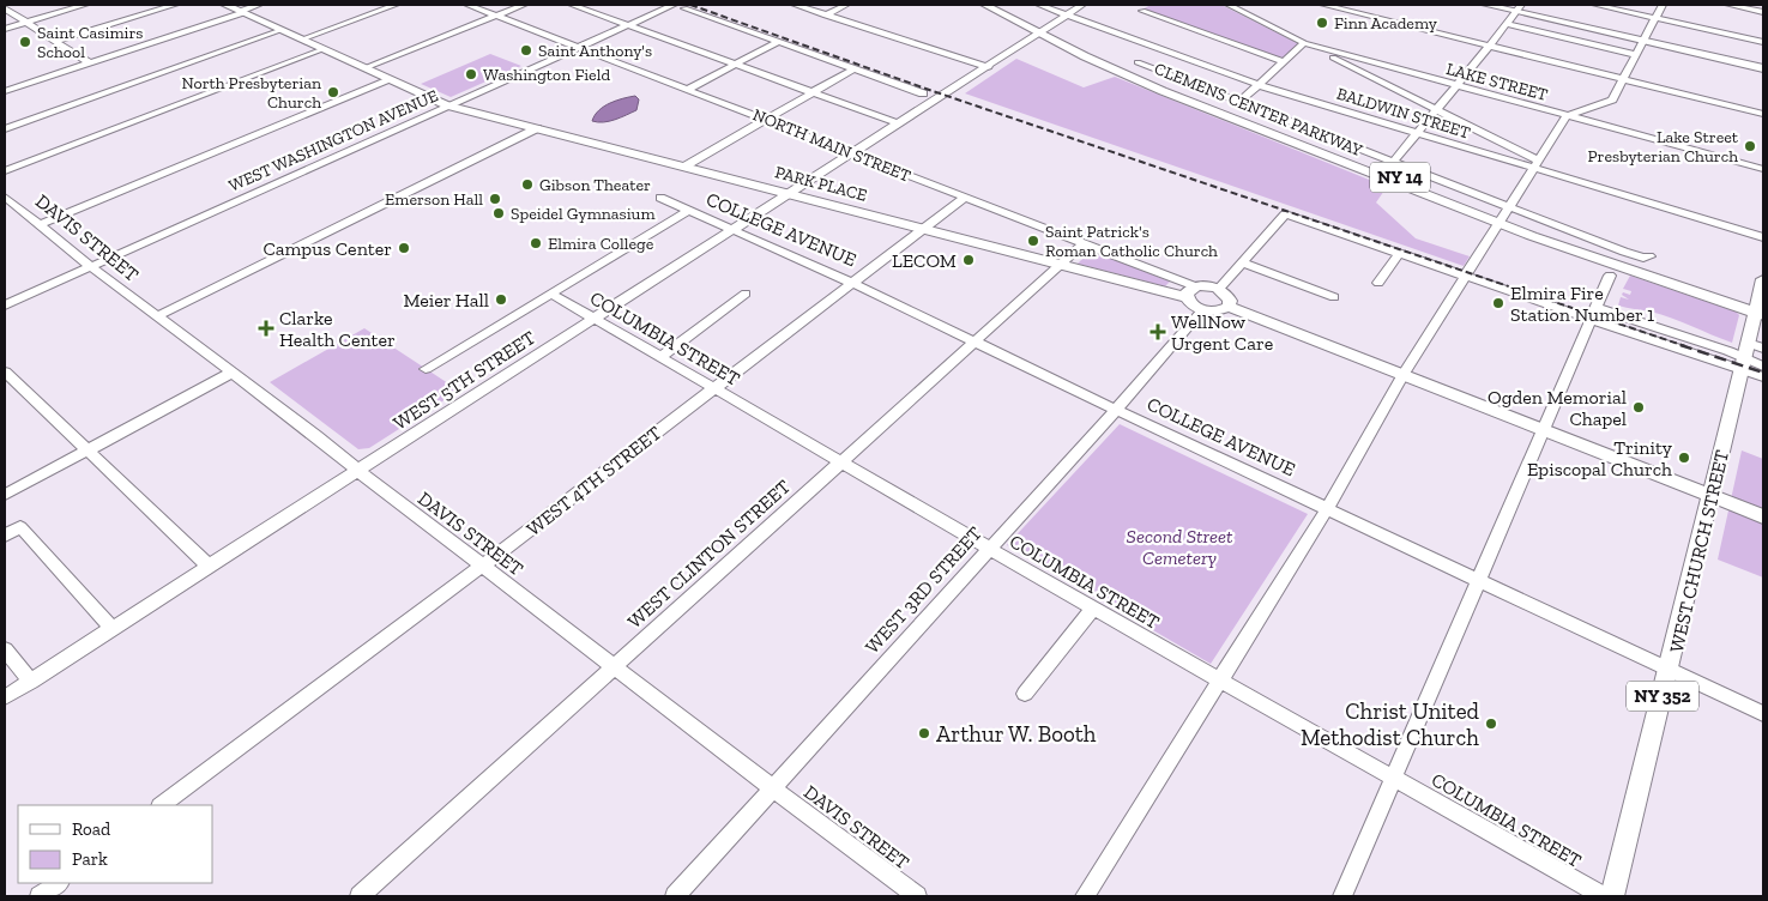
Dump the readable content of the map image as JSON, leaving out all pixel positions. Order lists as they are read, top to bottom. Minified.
{"streets":{"main road":["CLEMENS CENTER PARKWAY","NY 14","PARK PLACE","WEST CHURCH STREET","NY 352"],"street":["LAKE STREET","BALDWIN STREET","WEST WASHINGTON AVENUE","NORTH MAIN STREET","COLLEGE AVENUE","DAVIS STREET","COLUMBIA STREET","WEST 5TH STREET","WEST 4TH STREET","WEST CLINTON STREET","WEST 3RD STREET"]},"crossings":[["CLEMENS CENTER PARKWAY","WEST 5TH STREET"],["CLEMENS CENTER PARKWAY","WEST CHURCH STREET"],["CLEMENS CENTER PARKWAY","NY 352"],["BALDWIN STREET","WEST 5TH STREET"],["WEST WASHINGTON AVENUE","NORTH MAIN STREET"],["WEST WASHINGTON AVENUE","PARK PLACE"],["WEST WASHINGTON AVENUE","DAVIS STREET"],["NORTH MAIN STREET","PARK PLACE"],["NORTH MAIN STREET","WEST 5TH STREET"],["NORTH MAIN STREET","WEST CLINTON STREET"],["NORTH MAIN STREET","WEST 3RD STREET"],["PARK PLACE","WEST 5TH STREET"],["PARK PLACE","WEST 4TH STREET"],["PARK PLACE","WEST CLINTON STREET"],["PARK PLACE","WEST 3RD STREET"],["COLLEGE AVENUE","WEST 5TH STREET"],["COLLEGE AVENUE","WEST 4TH STREET"],["COLLEGE AVENUE","WEST CHURCH STREET"],["COLLEGE AVENUE","WEST CLINTON STREET"],["COLLEGE AVENUE","WEST 3RD STREET"],["DAVIS STREET","WEST 5TH STREET"],["DAVIS STREET","WEST 4TH STREET"],["DAVIS STREET","WEST CLINTON STREET"],["DAVIS STREET","WEST 3RD STREET"],["COLUMBIA STREET","WEST 5TH STREET"],["COLUMBIA STREET","WEST 4TH STREET"],["COLUMBIA STREET","WEST CLINTON STREET"],["COLUMBIA STREET","WEST 3RD STREET"],["WEST CHURCH STREET","NY 352"]],"parks":["Second Street Cemetery"],"places":{"other":["Finn Academy","Saint Casimirs School","Saint Anthony's","Washington Field","North Presbyterian Church","Lake Street Presbyterian Church","Gibson Theater","Emerson Hall","Speidel Gymnasium","Saint Patrick's Roman Catholic Church","Elmira College","Campus Center","LECOM","Meier Hall","Elmira Fire Station Number 1","Ogden Memorial Chapel","Trinity Episcopal Church","Christ United Methodist Church","Arthur W. Booth"],"health":["Clarke Health Center","WellNow Urgent Care"]},"legend":["Road","Park"]}
